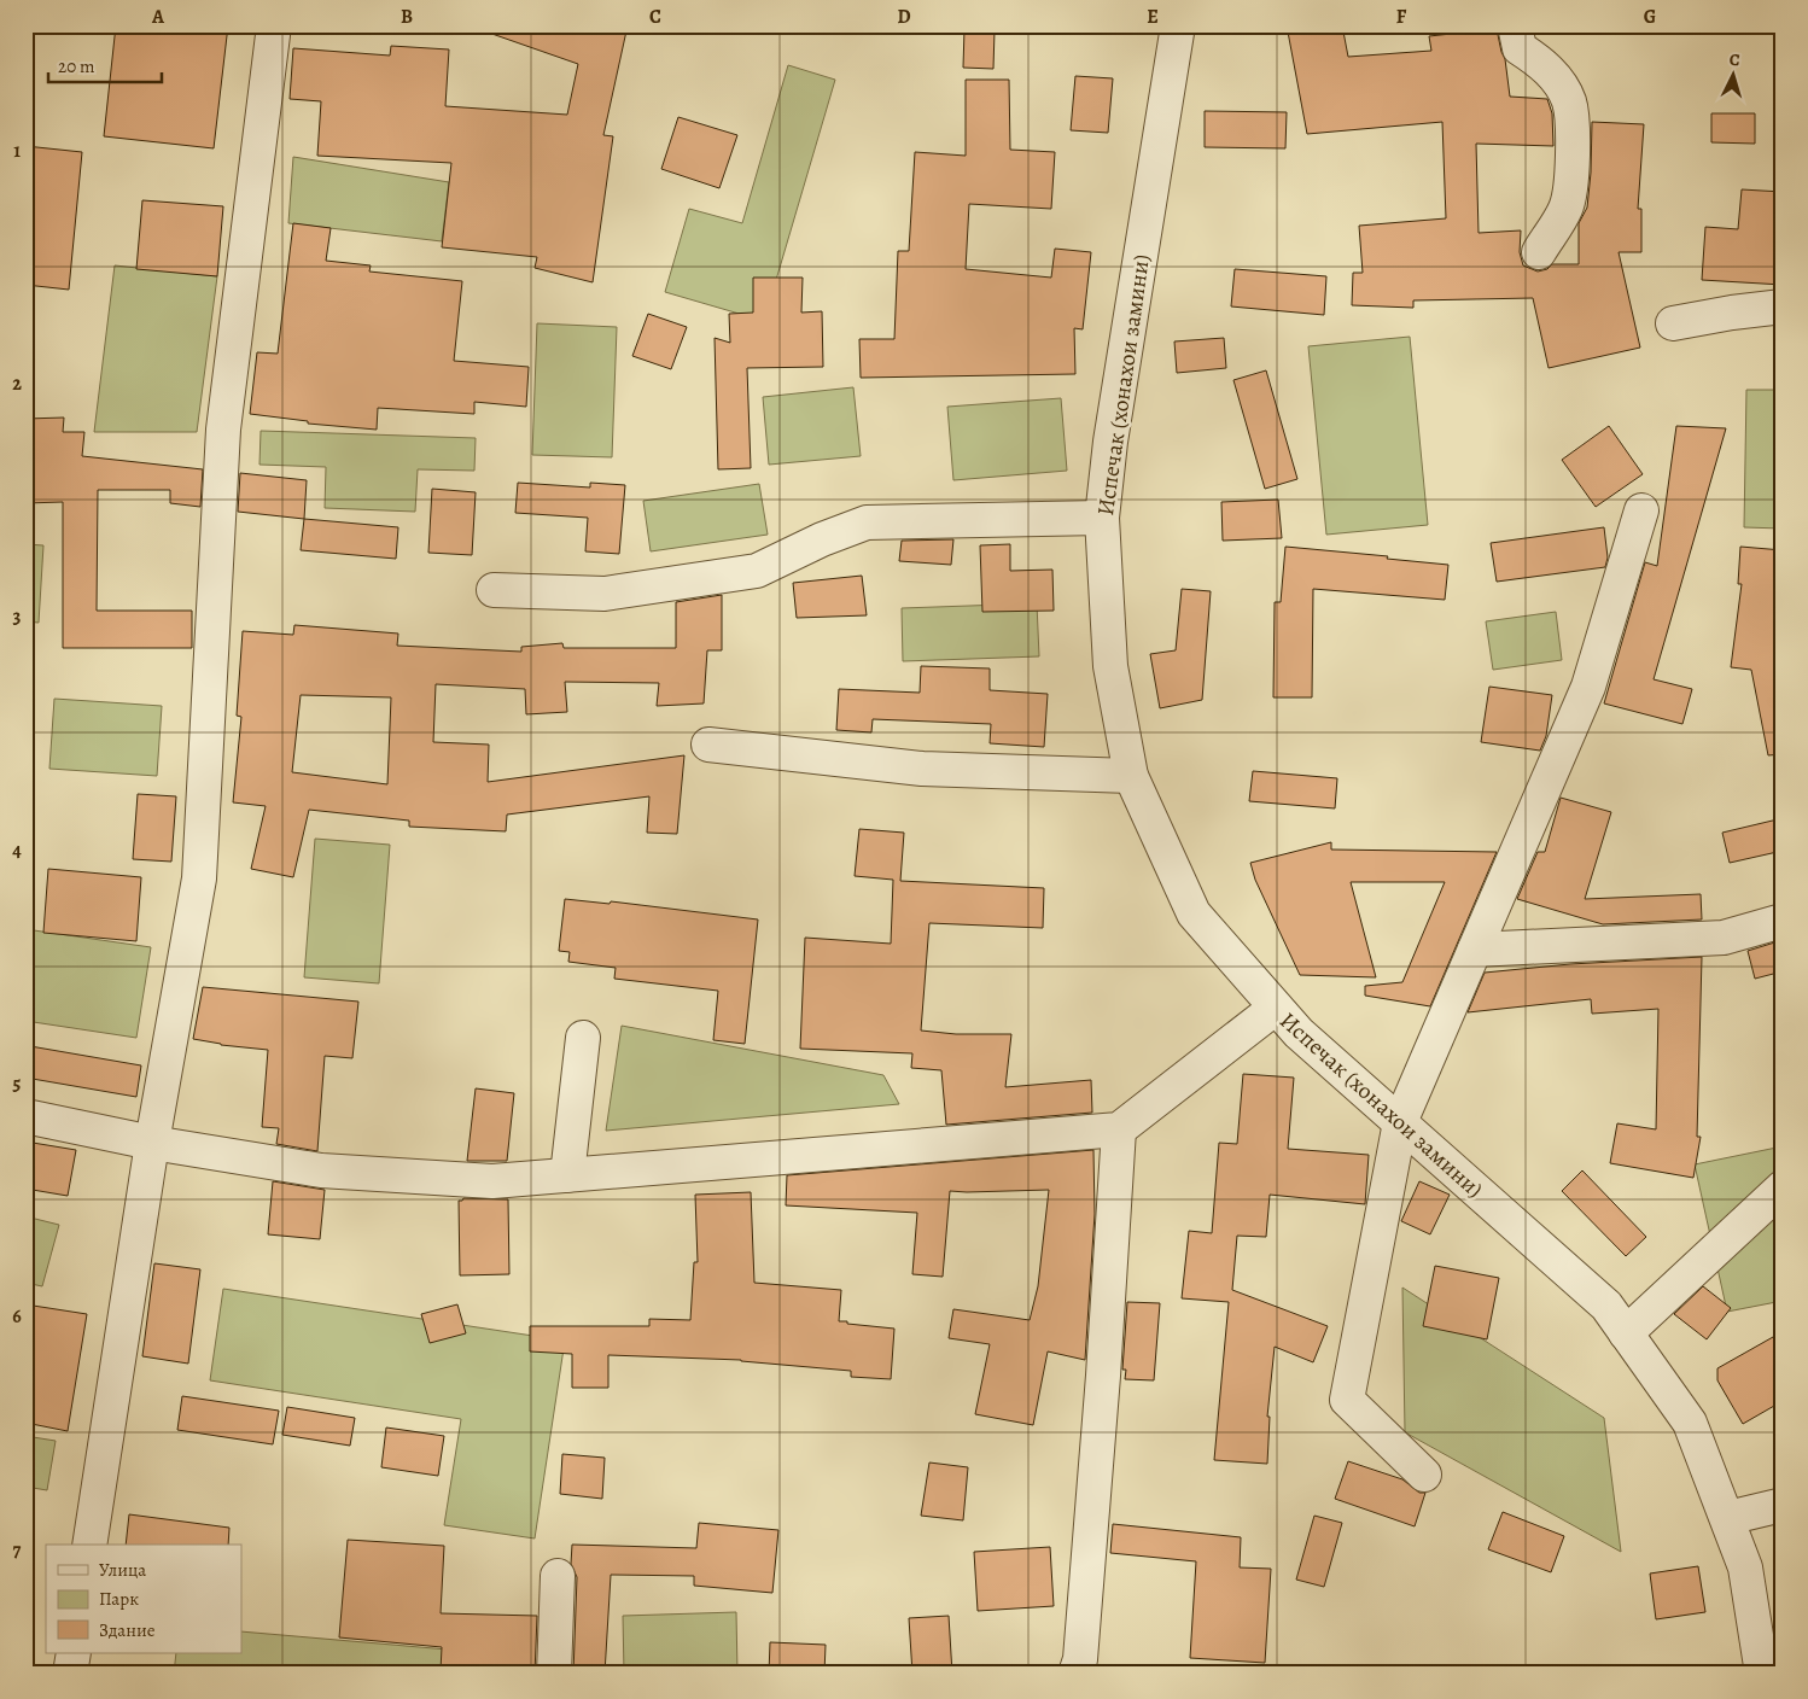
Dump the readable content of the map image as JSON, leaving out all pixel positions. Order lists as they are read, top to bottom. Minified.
{"streets":{"street":["Испечак (хонахои замини)"]},"legend":["Улица","Парк","Здание"],"scale_bar":"20 m","north":"top","grid":{"columns":["A","B","C","D","E","F","G"],"rows":["1","2","3","4","5","6","7"]}}
